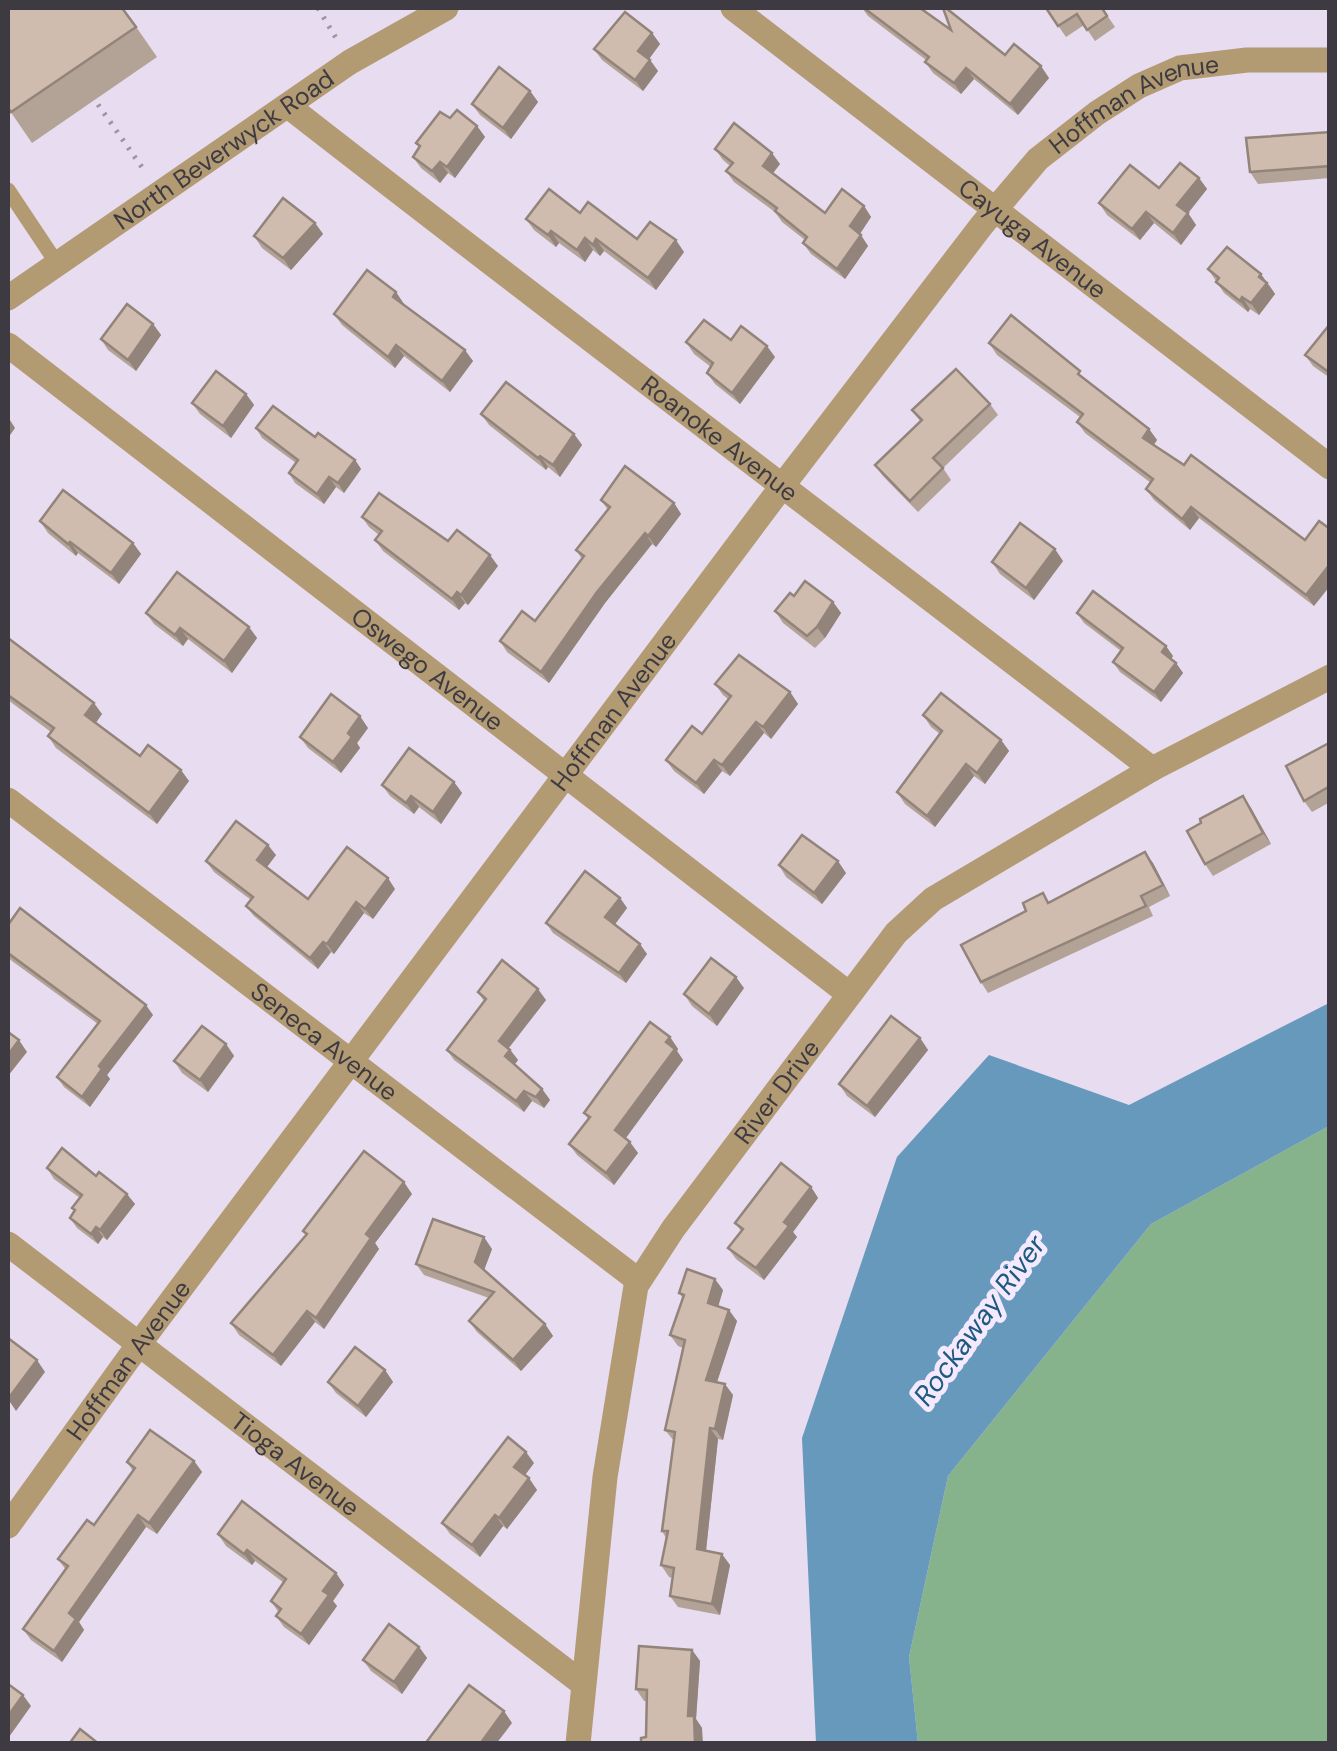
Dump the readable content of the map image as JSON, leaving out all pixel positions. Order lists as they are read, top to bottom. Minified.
{"streets":{"street":["Hoffman Avenue","North Beverwyck Road","Cayuga Avenue","Roanoke Avenue","Oswego Avenue","Seneca Avenue","River Drive","Tioga Avenue"]},"crossings":[["Hoffman Avenue","Cayuga Avenue"],["Hoffman Avenue","Roanoke Avenue"],["Hoffman Avenue","Oswego Avenue"],["Hoffman Avenue","Seneca Avenue"],["Hoffman Avenue","Tioga Avenue"],["North Beverwyck Road","Roanoke Avenue"],["Roanoke Avenue","River Drive"],["Oswego Avenue","River Drive"],["Seneca Avenue","River Drive"],["River Drive","Tioga Avenue"]],"water":["Rockaway River"]}
